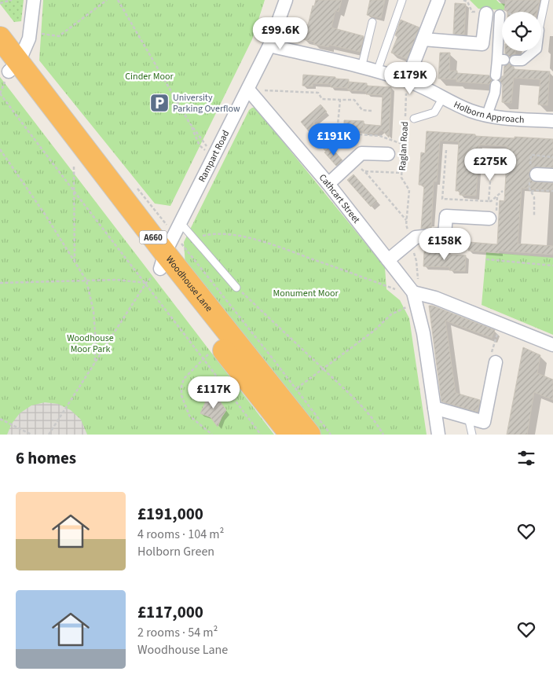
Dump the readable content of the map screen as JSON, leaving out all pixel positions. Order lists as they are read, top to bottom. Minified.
{"streets":{"highway":["A660","Woodhouse Lane"],"street":["Holborn Approach","Rampart Road","Cathcart Street"],"path":["Raglan Road"]},"crossings":[["Holborn Approach","Raglan Road"],["Holborn Approach","Rampart Road"],["Raglan Road","Cathcart Street"],["Rampart Road","Cathcart Street"],["Rampart Road","Woodhouse Lane"]],"parks":["Cinder Moor","Monument Moor","Woodhouse Moor Park"],"places":{"parking":["University Parking Overflow"]},"page":{"price":["£99.6K","£179K","£191K","£275K","£158K","£117K"],"heading":"6 homes","list":[{"name":"£191,000","note":"4 rooms · 104 m² · Holborn Green"},{"name":"£117,000","note":"2 rooms · 54 m² · Woodhouse Lane"}]}}
